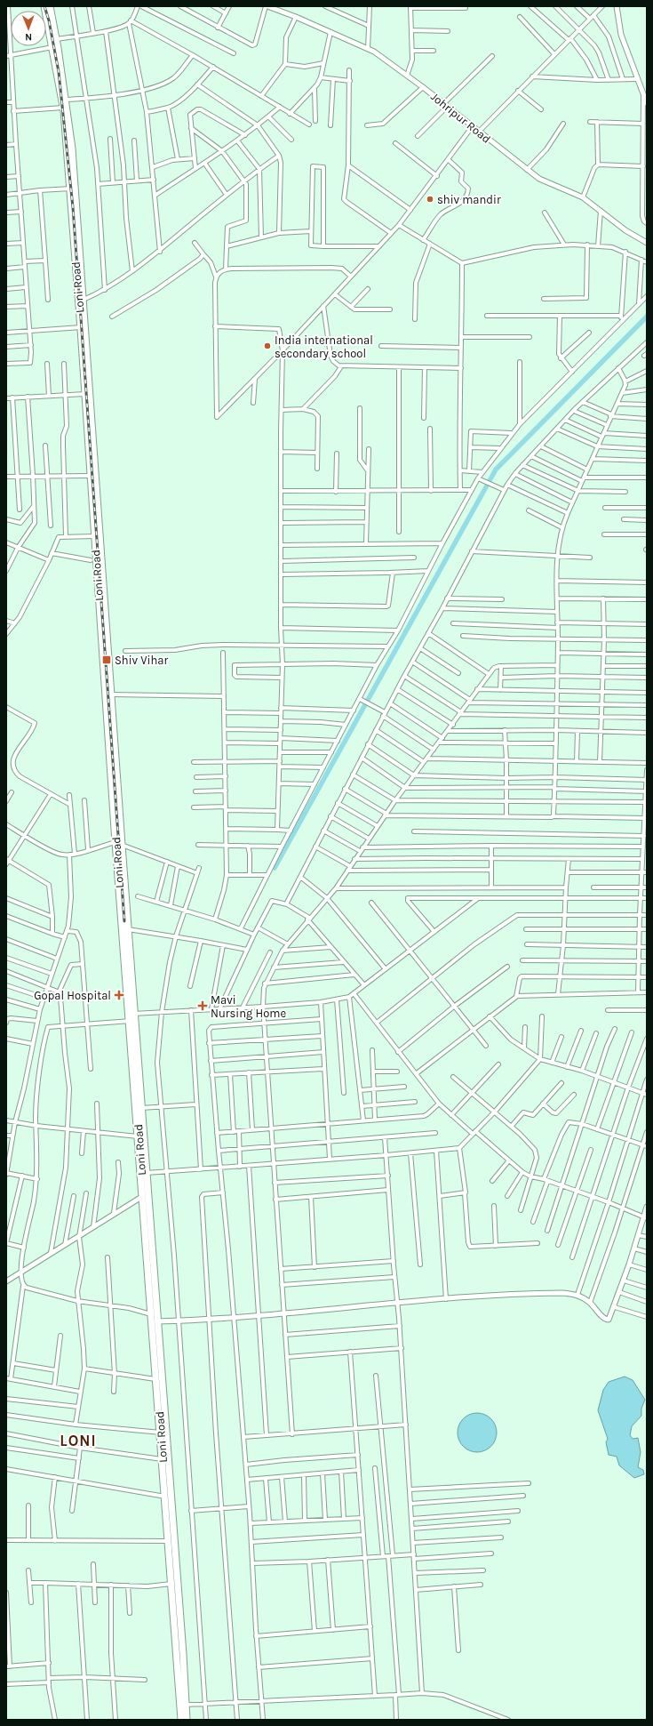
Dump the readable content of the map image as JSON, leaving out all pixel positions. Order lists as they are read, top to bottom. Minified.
{"streets":{"highway":["Loni Road"],"street":["Johripur Road"]},"districts":["LONI"],"places":{"other":["shiv mandir","India international secondary school"],"transit":["Shiv Vihar"],"health":["Gopal Hospital","Mavi Nursing Home"]},"north":"bottom"}
